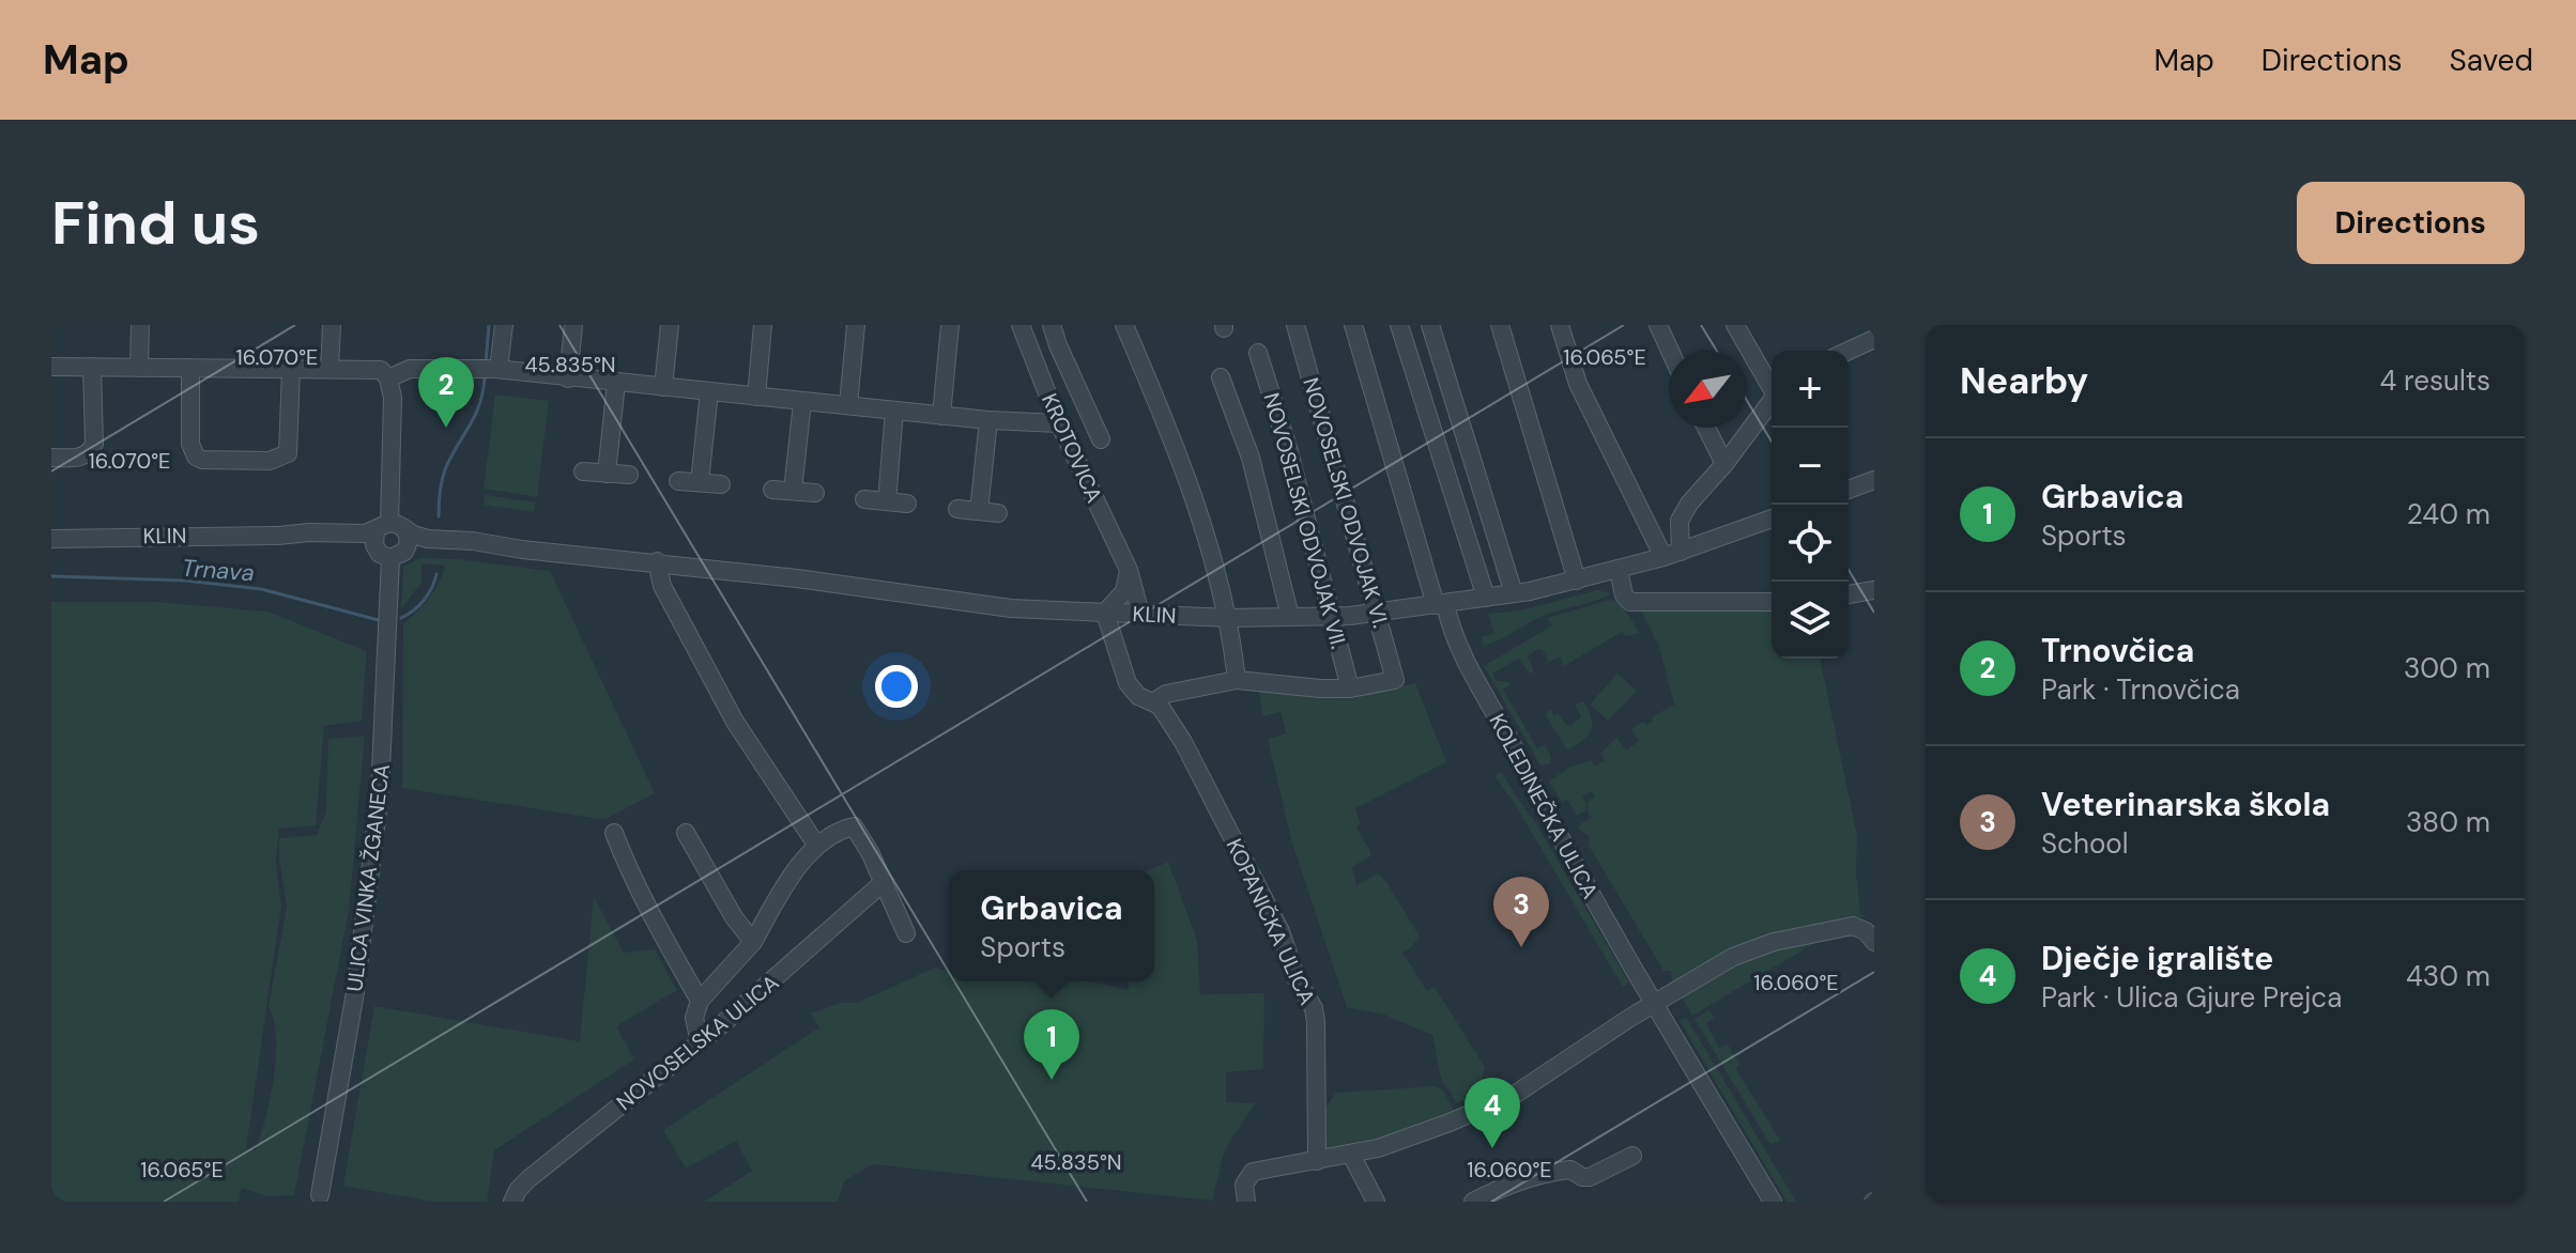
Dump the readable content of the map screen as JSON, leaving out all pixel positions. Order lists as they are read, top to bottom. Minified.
{"streets":{"street":["KROTOVICA","NOVOSELSKI ODVOJAK VI.","NOVOSELSKI ODVOJAK VII.","KLIN","KOLEDINEČKA ULICA","ULICA VINKA ŽGANECA","KOPANIČKA ULICA","NOVOSELSKA ULICA"]},"crossings":[["KROTOVICA","KLIN"],["NOVOSELSKI ODVOJAK VI.","NOVOSELSKI ODVOJAK VII."],["NOVOSELSKI ODVOJAK VI.","KLIN"],["NOVOSELSKI ODVOJAK VII.","KLIN"],["KLIN","KOLEDINEČKA ULICA"],["KLIN","ULICA VINKA ŽGANECA"],["KLIN","KOPANIČKA ULICA"]],"water":["Trnava"],"north":"bottom left","page":{"header":"Map","nav":["Map","Directions","Saved"],"buttons":"Directions","title":"Find us","heading":["Nearby","4 results"],"map_buttons":["+","−"],"pins":["2","3","1","4"],"list":[{"mark":"1","name":"Grbavica","note":"Sports","value":"240 m"},{"mark":"2","name":"Trnovčica","note":"Park · Trnovčica","value":"300 m"},{"mark":"3","name":"Veterinarska škola","note":"School","value":"380 m"},{"mark":"4","name":"Dječje igralište","note":"Park · Ulica Gjure Prejca","value":"430 m"}],"popup":["Grbavica","Sports"]},"coordinates":["16.070°E","16.065°E","45.835°N","16.060°E"]}
